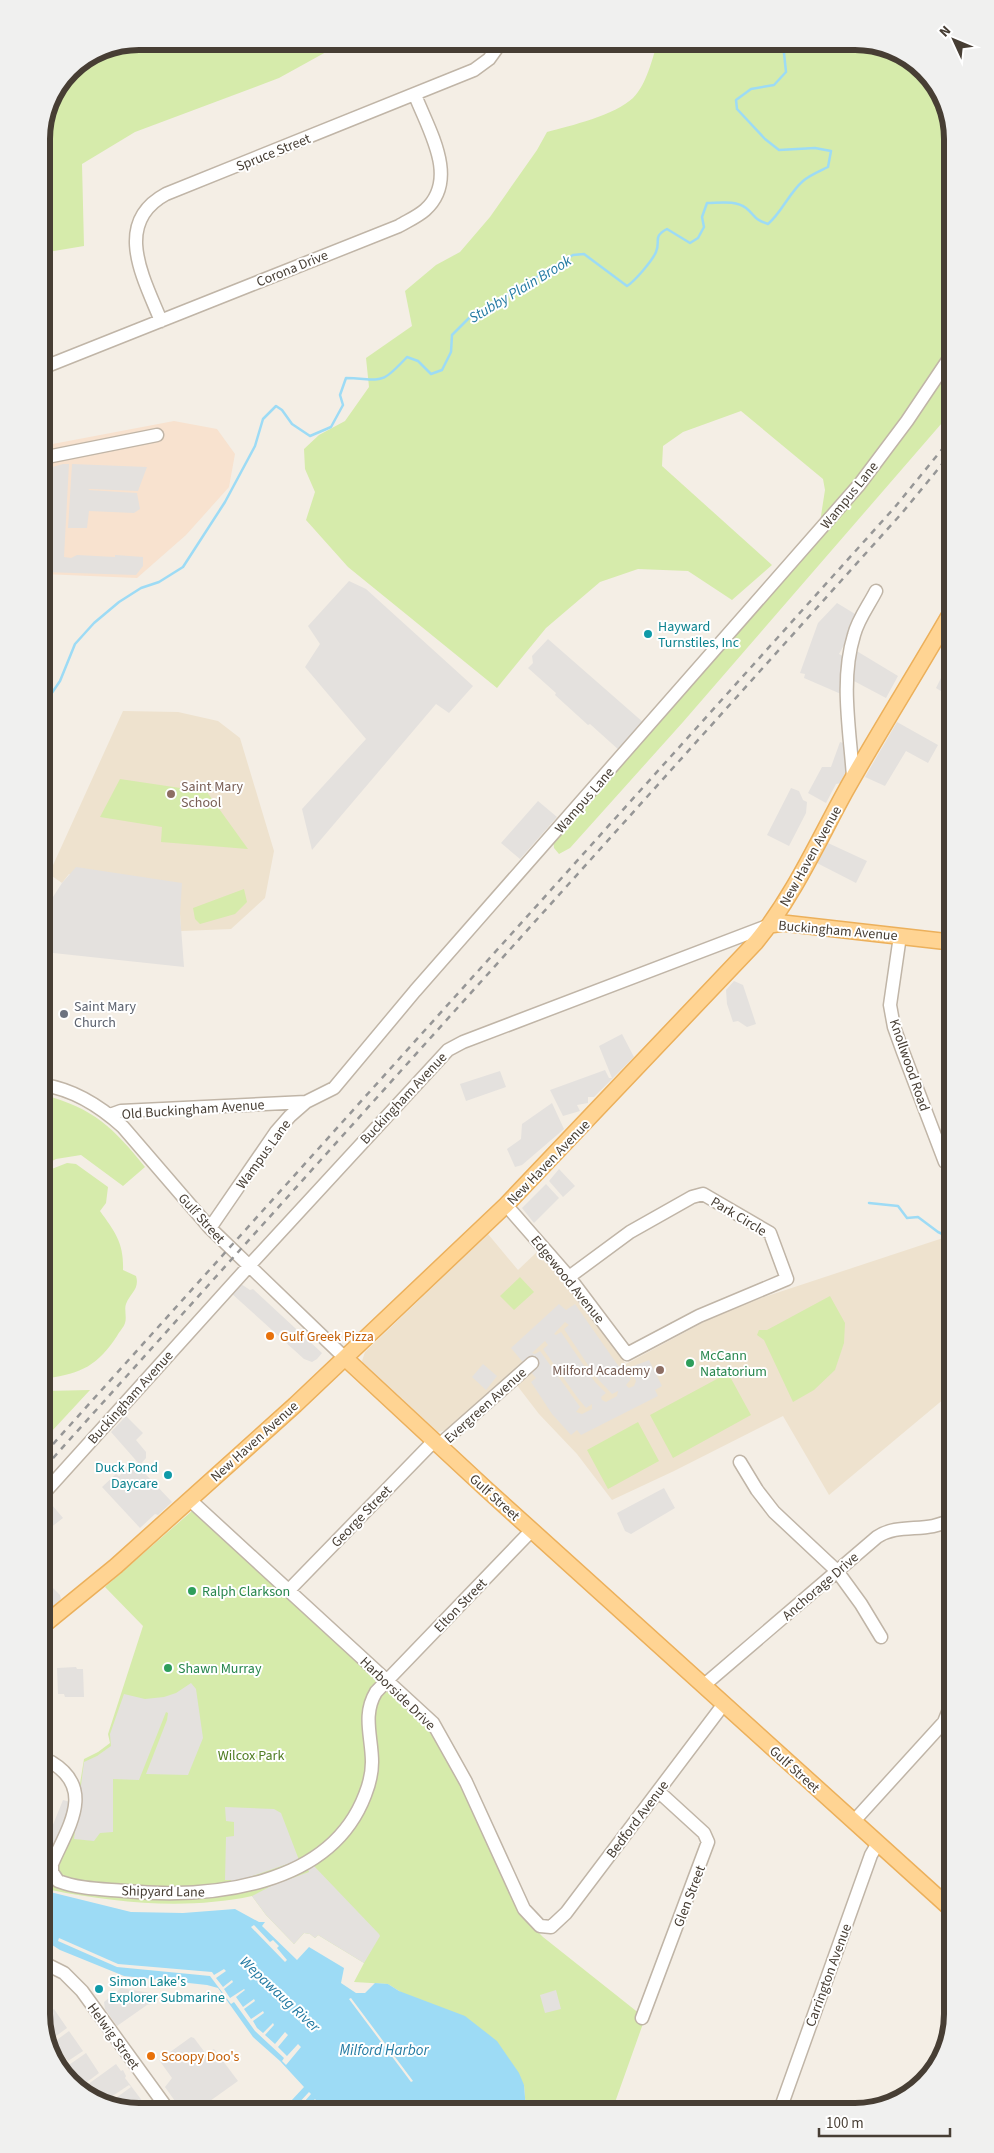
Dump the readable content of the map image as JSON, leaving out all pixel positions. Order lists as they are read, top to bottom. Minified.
{"streets":{"main road":["New Haven Avenue","Buckingham Avenue","Gulf Street"],"street":["Spruce Street","Corona Drive","Wampus Lane","Knollwood Road","Old Buckingham Avenue","Park Circle","Edgewood Avenue","Evergreen Avenue","George Street","Anchorage Drive","Elton Street","Harborside Drive","Bedford Avenue","Shipyard Lane","Glen Street","Carrington Avenue","Helwig Street"]},"crossings":[["Spruce Street","Corona Drive"],["Wampus Lane","Old Buckingham Avenue"],["Wampus Lane","Gulf Street"],["New Haven Avenue","Buckingham Avenue"],["New Haven Avenue","Gulf Street"],["New Haven Avenue","Edgewood Avenue"],["New Haven Avenue","Harborside Drive"],["Buckingham Avenue","Knollwood Road"],["Buckingham Avenue","Gulf Street"],["Old Buckingham Avenue","Gulf Street"],["Park Circle","Edgewood Avenue"],["Gulf Street","Evergreen Avenue"],["Gulf Street","George Street"],["Gulf Street","Anchorage Drive"],["Gulf Street","Elton Street"],["Gulf Street","Bedford Avenue"],["Gulf Street","Carrington Avenue"],["Evergreen Avenue","George Street"],["George Street","Harborside Drive"],["Elton Street","Harborside Drive"],["Elton Street","Shipyard Lane"],["Harborside Drive","Bedford Avenue"],["Harborside Drive","Shipyard Lane"],["Bedford Avenue","Glen Street"]],"water":["Stubby Plain Brook","Wepawaug River","Milford Harbor"],"parks":["Wilcox Park"],"places":["Hayward Turnstiles, Inc","Saint Mary School","Saint Mary Church","Gulf Greek Pizza","McCann Natatorium","Milford Academy","Duck Pond Daycare","Ralph Clarkson","Shawn Murray","Simon Lake's Explorer Submarine","Scoopy Doo's"],"scale_bar":"100 m","north":"top left"}
